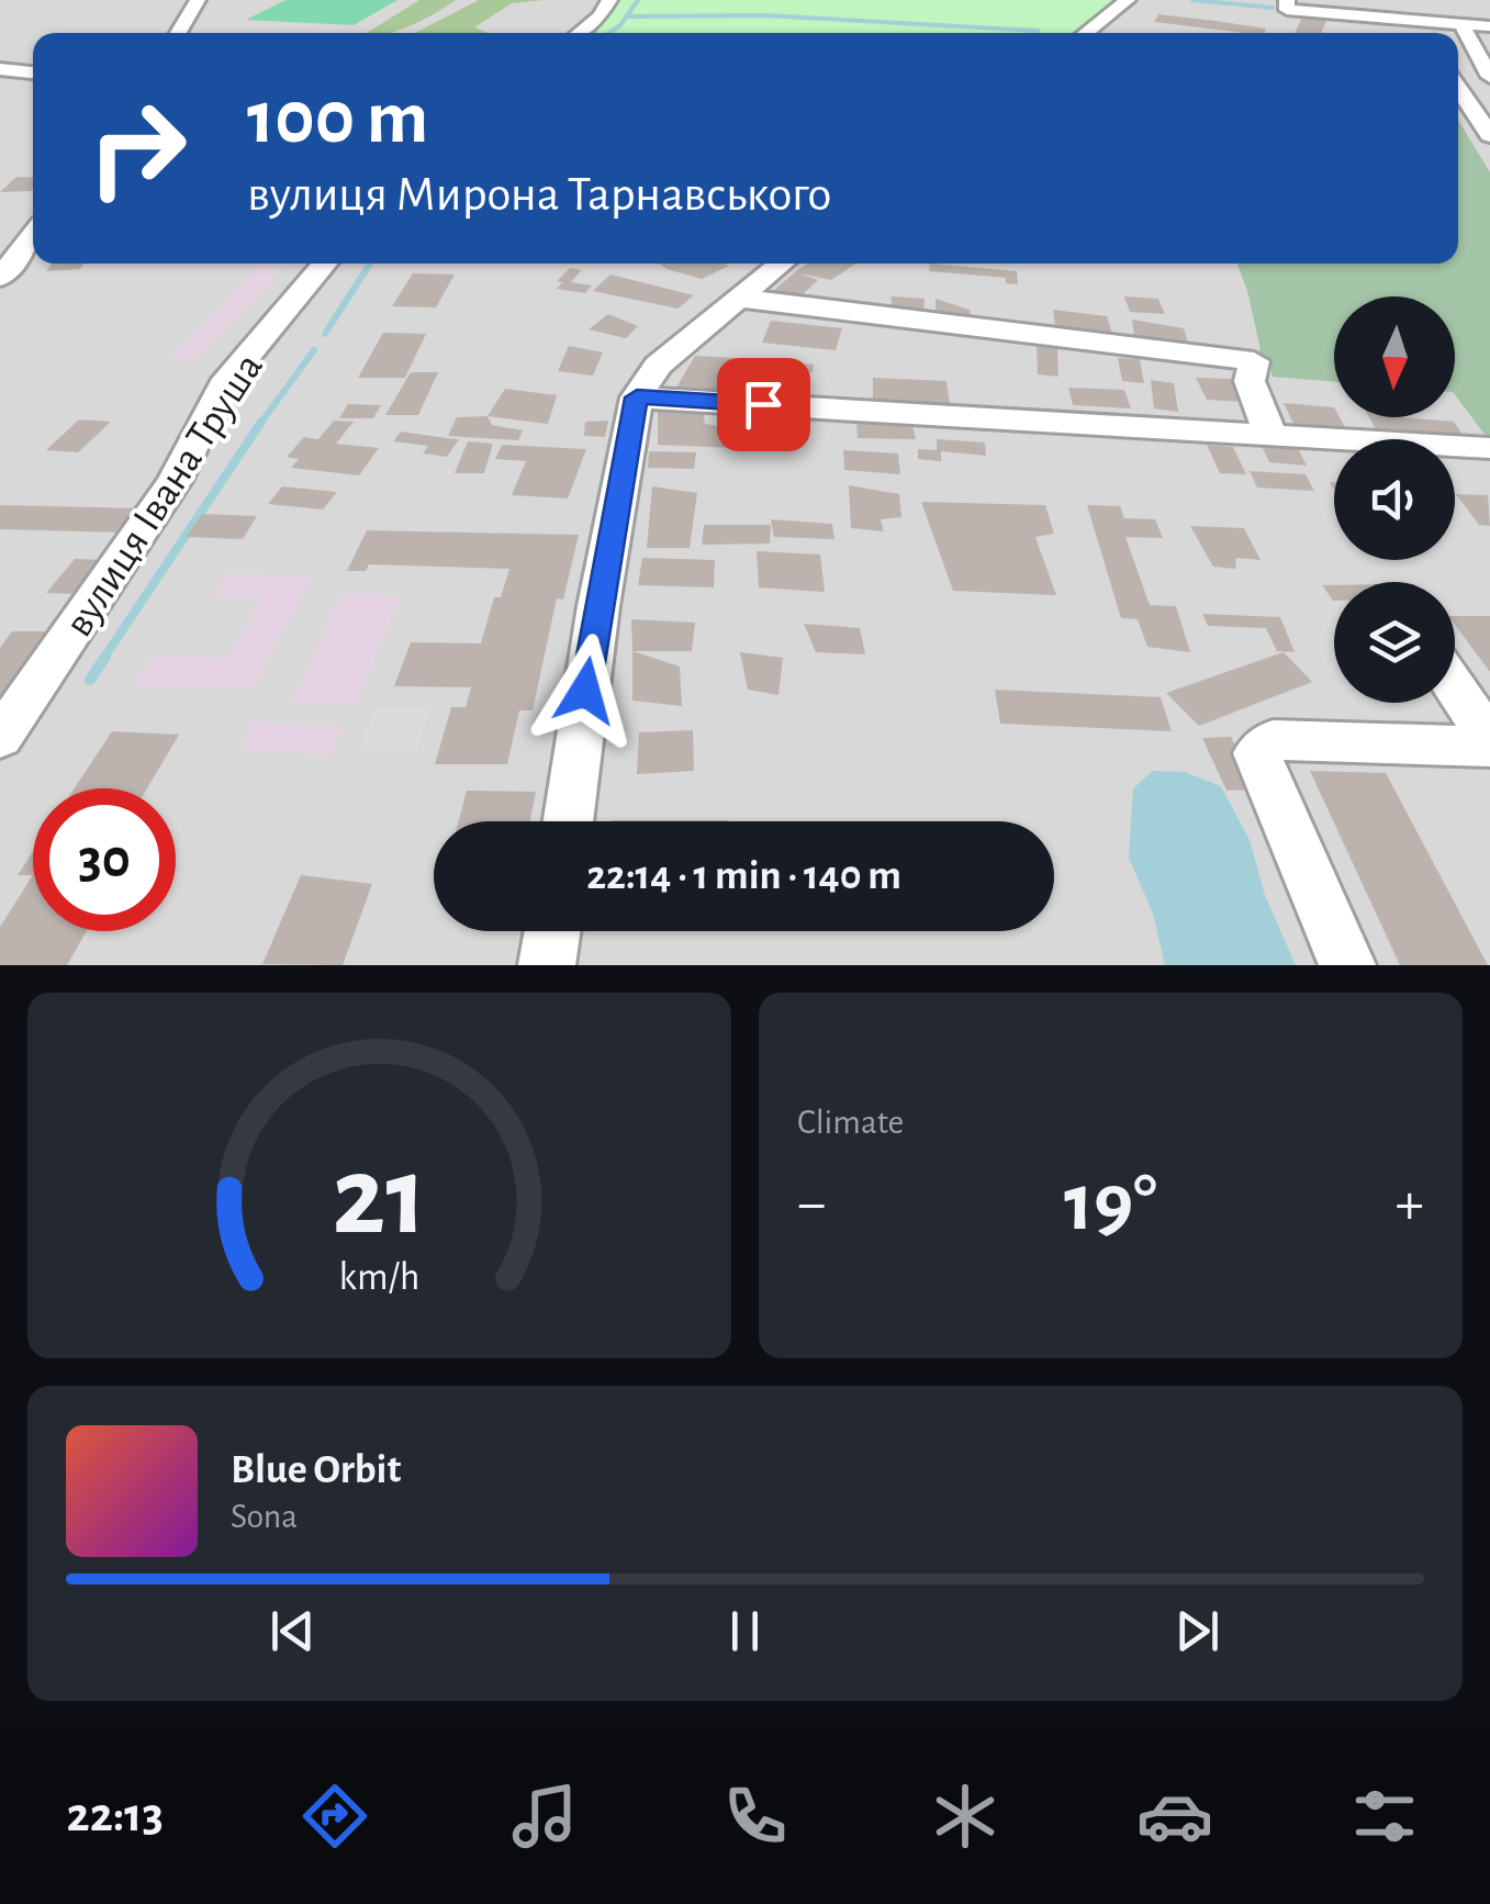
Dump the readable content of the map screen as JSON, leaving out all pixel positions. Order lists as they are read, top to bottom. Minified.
{"streets":{"street":["вулиця Івана Труша"]},"north":"bottom","page":{"turn":["100 m","вулиця Мирона Тарнавського"],"limit":"30","trip":"22:14 · 1 min · 140 m","tile":"Climate","heat":["−","19°","+"],"song":["Blue Orbit","Sona"],"tabs":"22:13","gauge":["21","km/h"]}}
